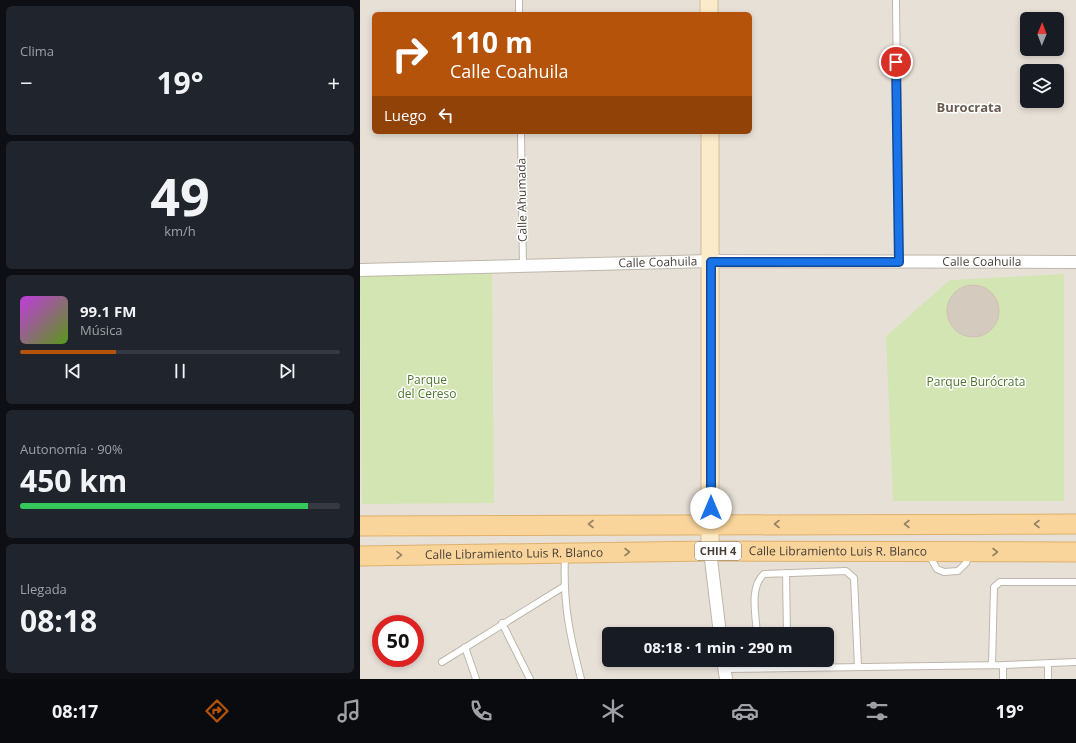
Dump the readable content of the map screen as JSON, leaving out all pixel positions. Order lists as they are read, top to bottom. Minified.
{"streets":{"main road":["CHIH 4","Calle Libramiento Luis R. Blanco"],"street":["Calle Coahuila"],"lane":["Calle Ahumada"]},"crossings":[["Calle Ahumada","Calle Coahuila"]],"districts":["Burocrata"],"parks":["Parque del Cereso","Parque Burócrata"],"north":"top","page":{"tile":["Clima",["49","km/h"],["Autonomía · 90%","450 km"],["Llegada","08:18"]],"turn":["110 m","Calle Coahuila"],"heat":["−","19°","+"],"then":"Luego","song":["99.1 FM","Música"],"limit":"50","trip":"08:18 · 1 min · 290 m","tabs":["08:17","19°"]}}
